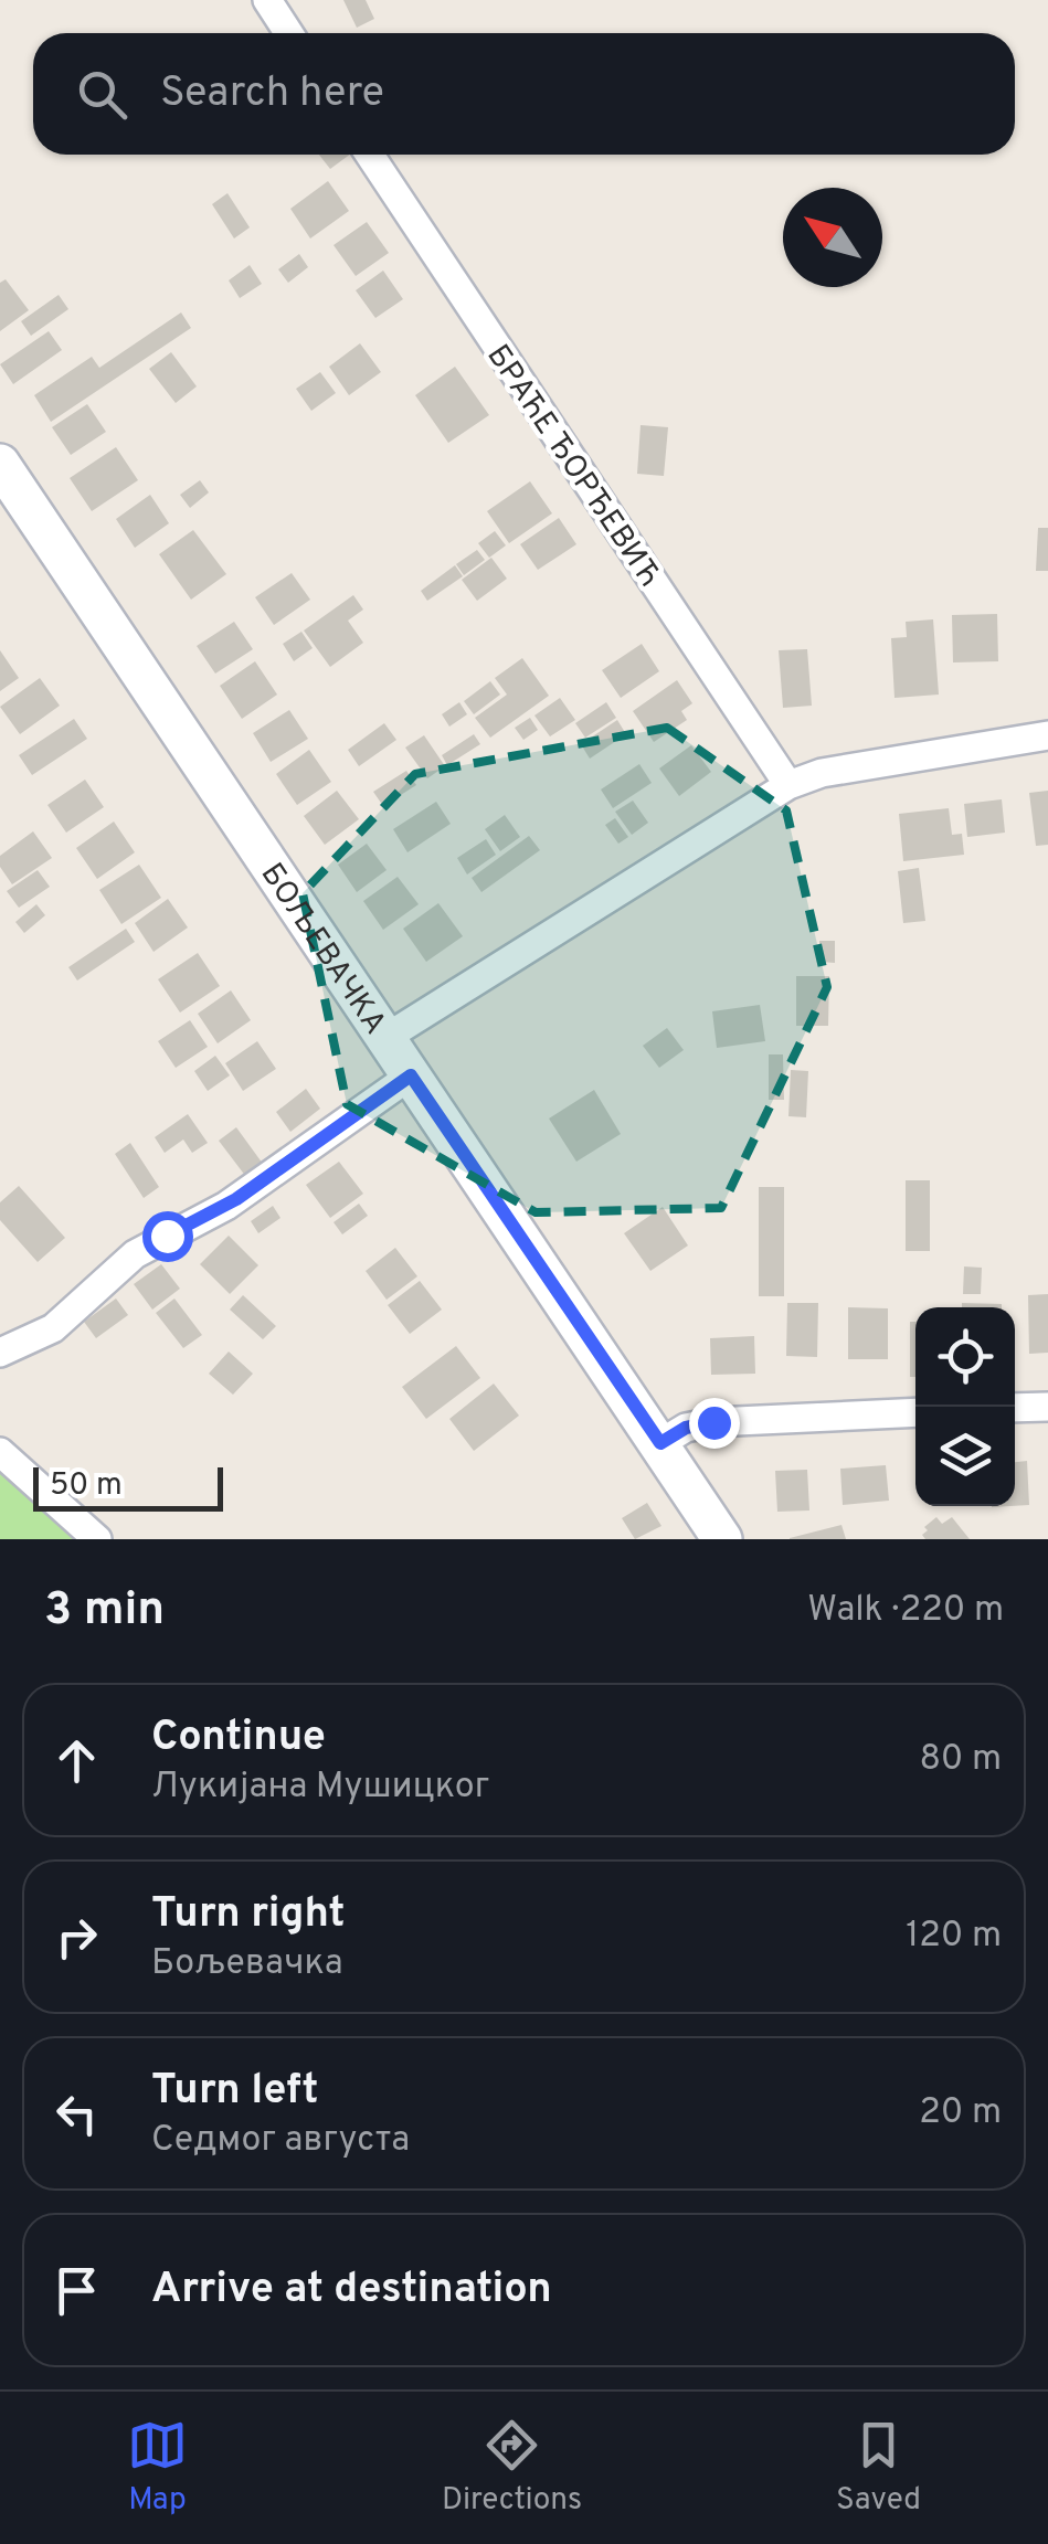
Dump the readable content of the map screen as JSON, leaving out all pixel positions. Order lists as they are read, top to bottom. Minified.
{"streets":{"main road":["БОЉЕВАЧКА"],"street":["БРАЋЕ ЂОРЂЕВИЋ"]},"scale_bar":"50 m","north":"top left","page":{"search":"Search here","scale":"50 m","heading":["3 min","Walk · 220 m"],"list":[["Continue","Лукијана Мушицког","80 m"],["Turn right","Бољевачка","120 m"],["Turn left","Седмог августа","20 m"],"Arrive at destination"],"nav":["Map","Directions","Saved"]}}
